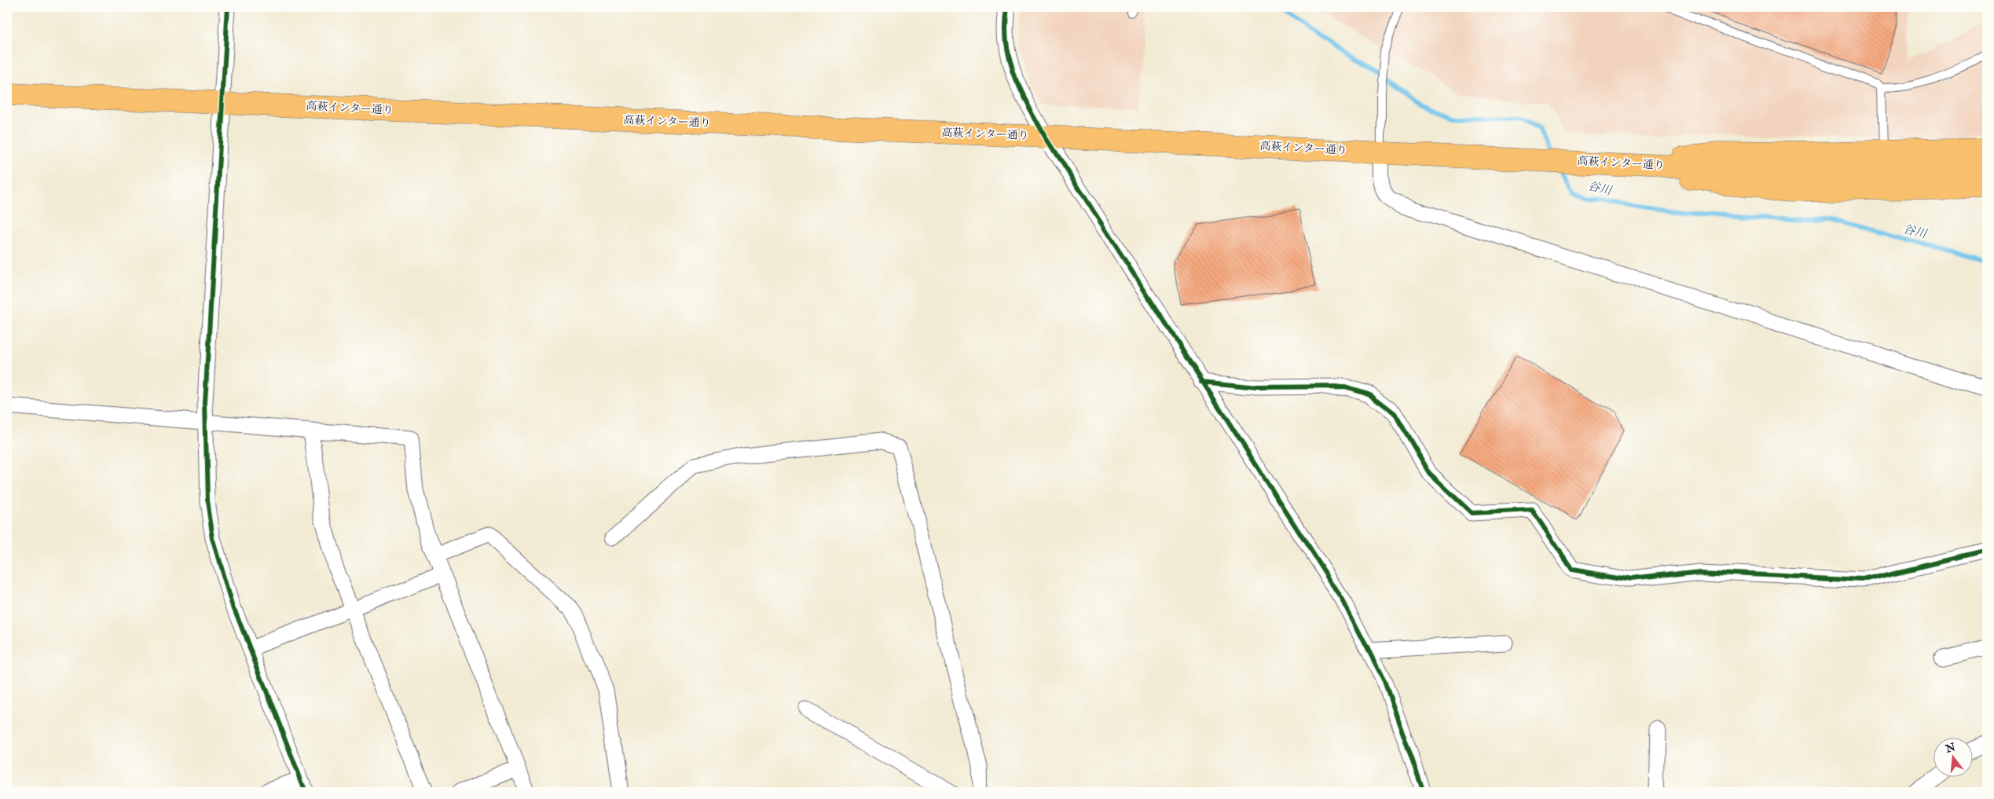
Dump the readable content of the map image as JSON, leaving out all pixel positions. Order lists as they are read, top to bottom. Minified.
{"streets":{"main road":["高萩インター通り"]},"water":["谷川"],"north":"top"}
